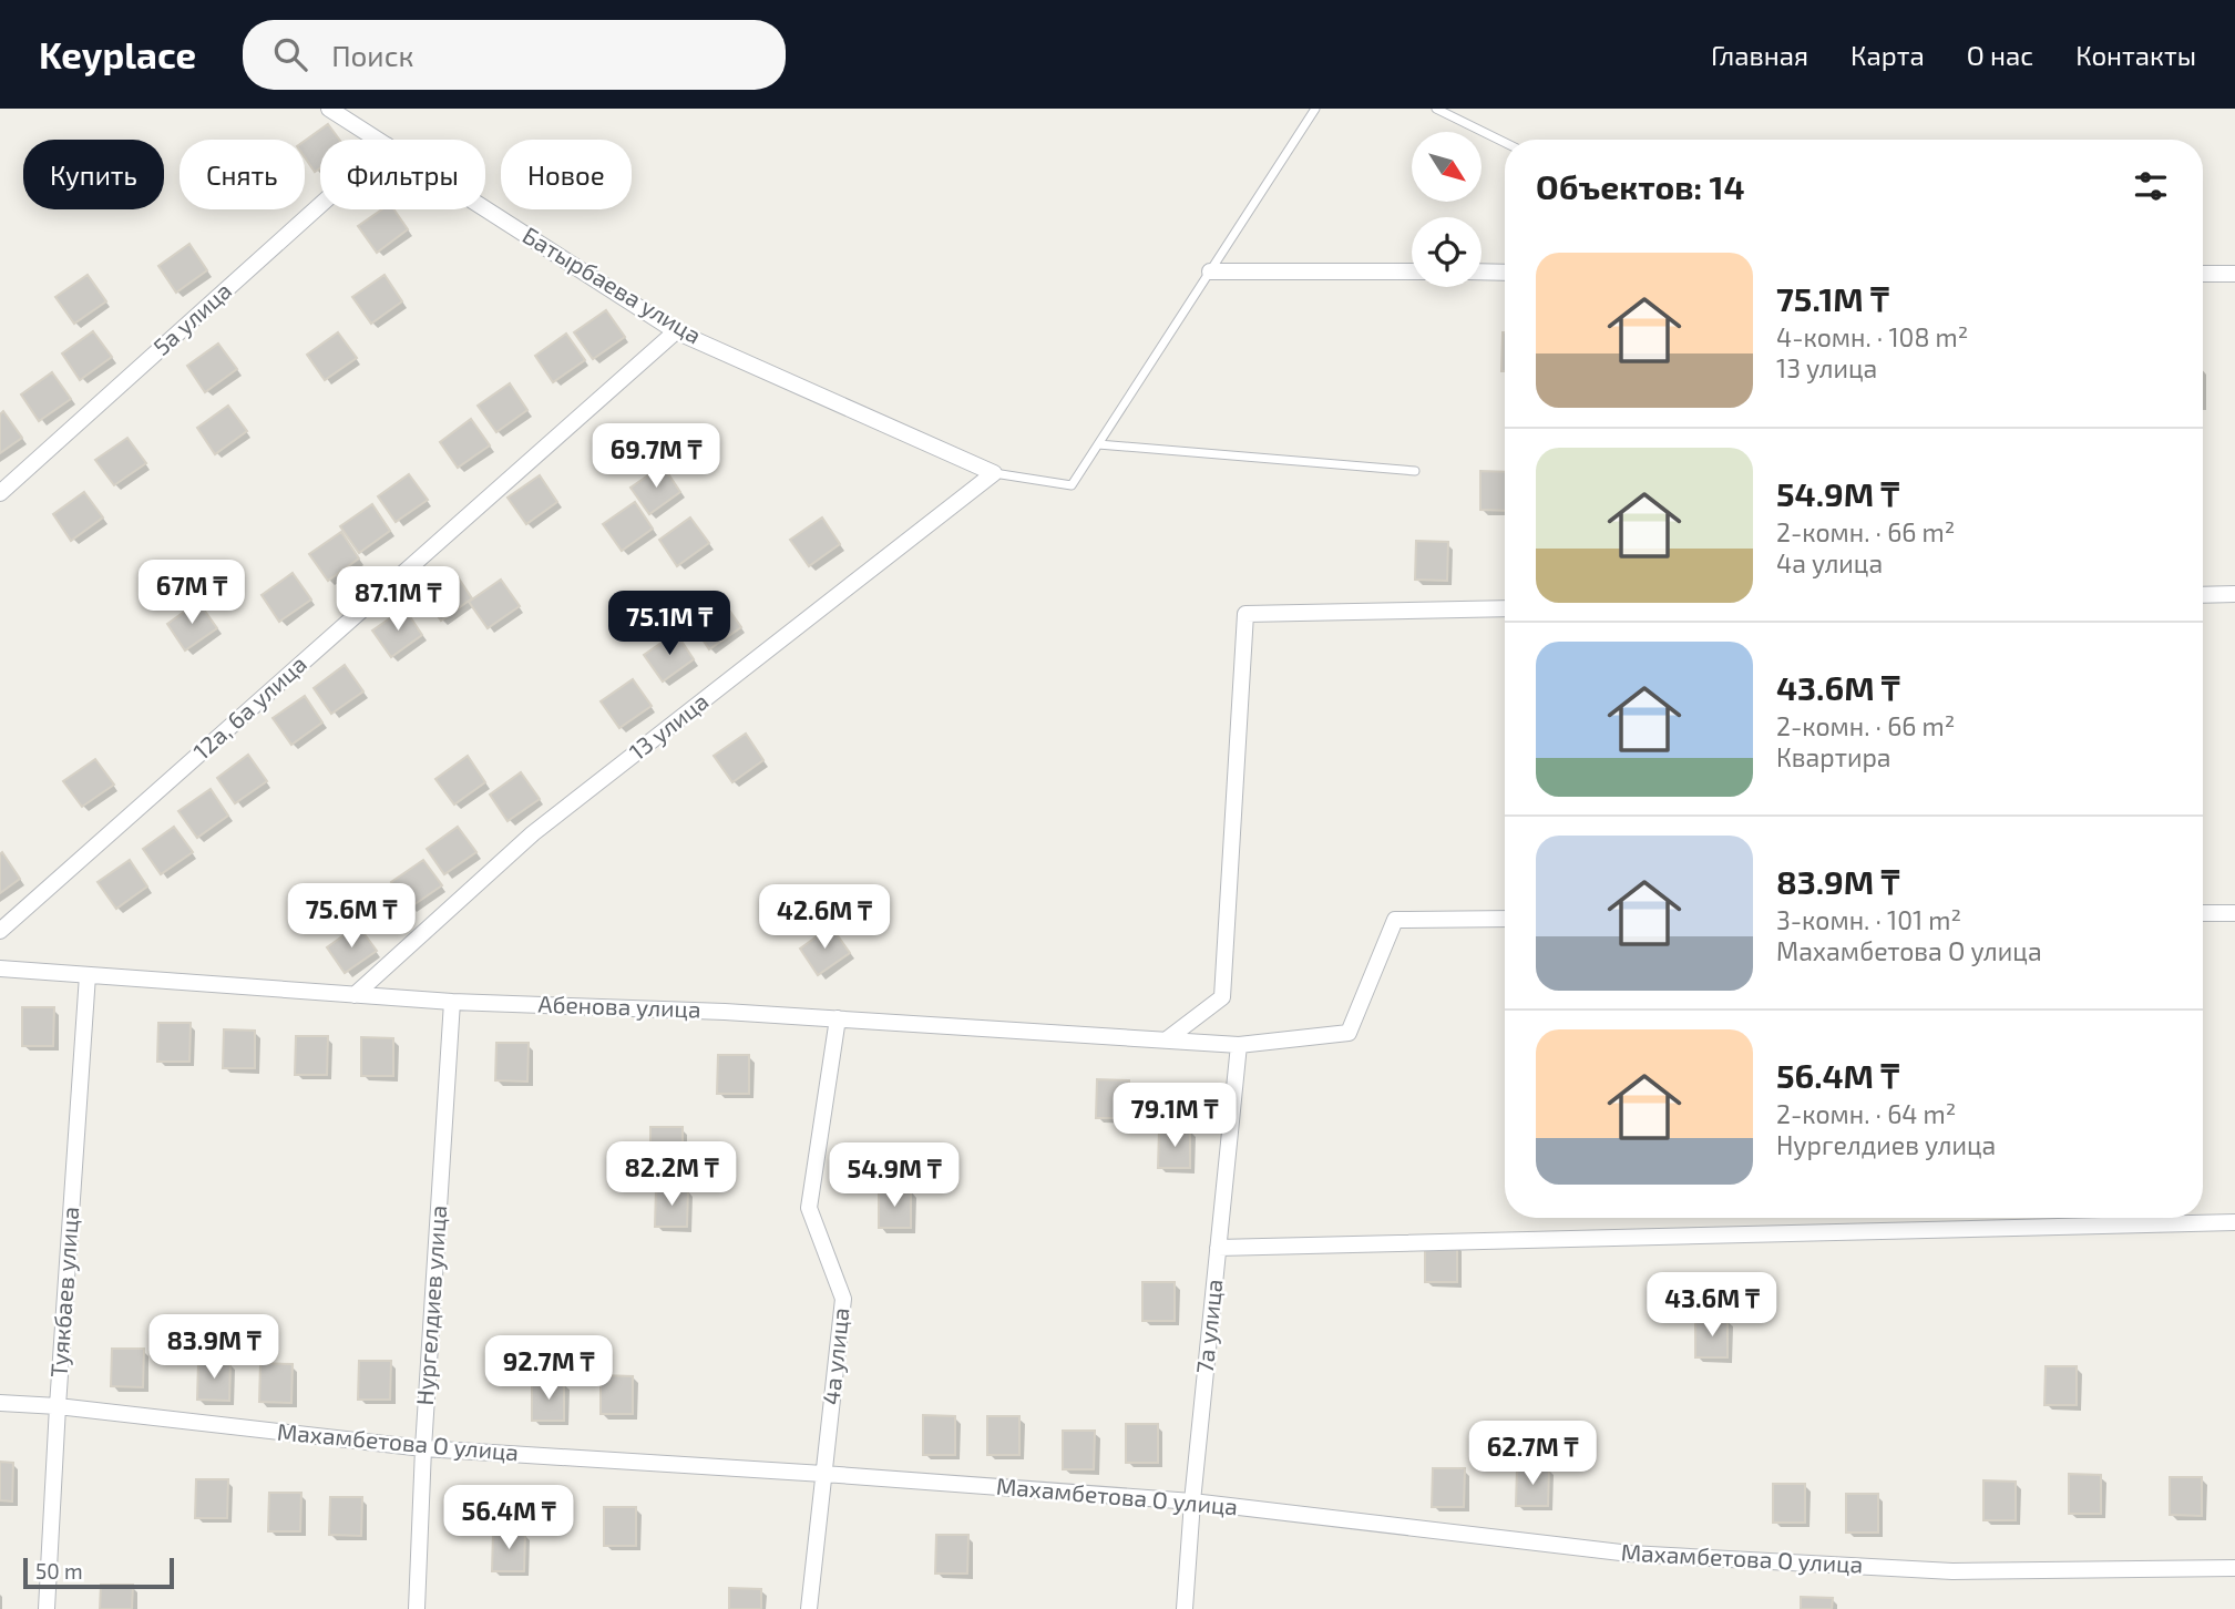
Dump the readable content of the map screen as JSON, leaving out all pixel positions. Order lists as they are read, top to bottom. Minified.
{"streets":{"street":["Батырбаева улица","5а улица","12а, 6а улица","13 улица","Абенова улица","Туякбаев улица","Нургелдиев улица","7а улица","4а улица","Махамбетова О улица"]},"crossings":[["Батырбаева улица","12а, 6а улица"],["Батырбаева улица","13 улица"],["13 улица","Абенова улица"],["Абенова улица","Туякбаев улица"],["Абенова улица","Нургелдиев улица"],["Абенова улица","7а улица"],["Абенова улица","4а улица"],["Туякбаев улица","Махамбетова О улица"],["Нургелдиев улица","Махамбетова О улица"],["7а улица","Махамбетова О улица"],["4а улица","Махамбетова О улица"]],"scale_bar":"50 m","north":"bottom right","page":{"header":"Keyplace","search":"Поиск","nav":["Главная","Карта","О нас","Контакты"],"chip":["Купить","Снять","Фильтры","Новое"],"heading":"Объектов: 14","list":[{"name":"75.1M ₸","note":"4-комн. · 108 m² · 13 улица"},{"name":"54.9M ₸","note":"2-комн. · 66 m² · 4а улица"},{"name":"43.6M ₸","note":"2-комн. · 66 m² · Квартира"},{"name":"83.9M ₸","note":"3-комн. · 101 m² · Махамбетова О улица"},{"name":"56.4M ₸","note":"2-комн. · 64 m² · Нургелдиев улица"}],"price":["69.7M ₸","67M ₸","87.1M ₸","75.1M ₸","75.6M ₸","42.6M ₸","79.1M ₸","82.2M ₸","54.9M ₸","43.6M ₸","83.9M ₸","92.7M ₸","62.7M ₸","56.4M ₸"],"scale":"50 m"}}
